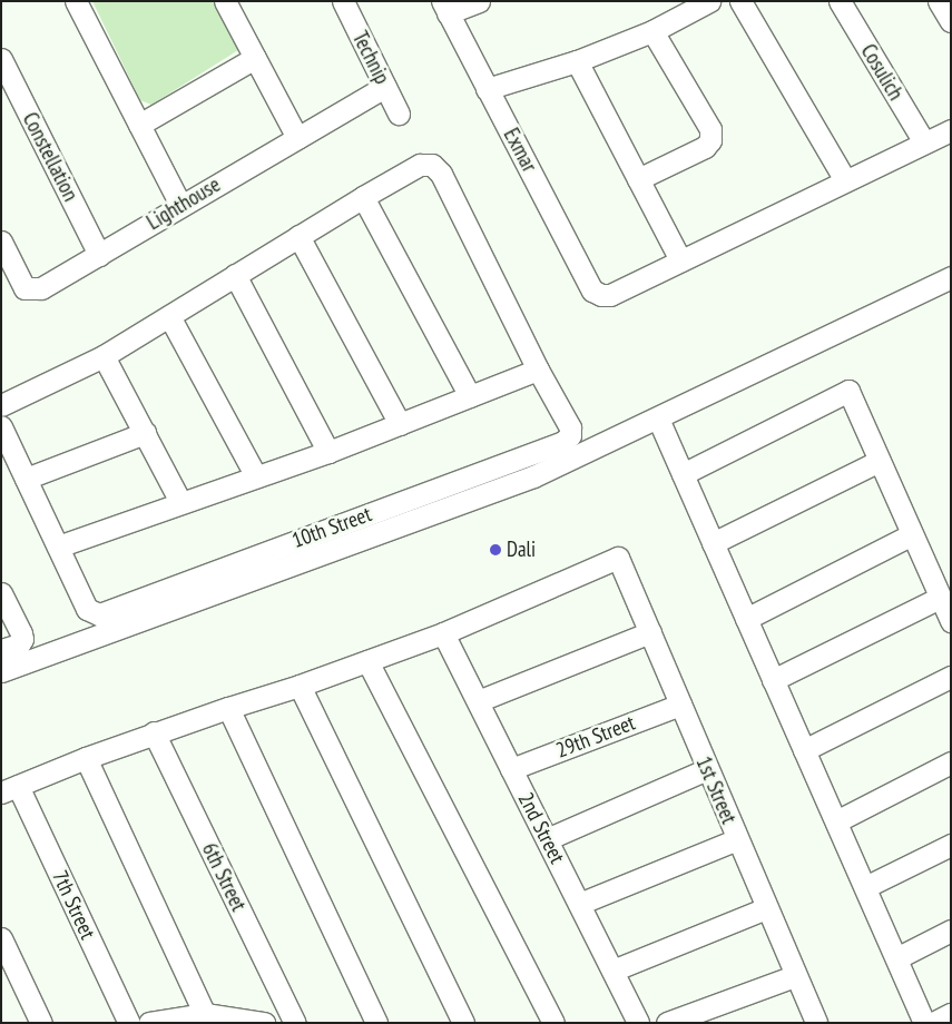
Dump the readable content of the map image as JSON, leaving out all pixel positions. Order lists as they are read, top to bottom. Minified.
{"streets":{"street":["Technip","Cosulich","Exmar","Constellation","Lighthouse","10th Street","29th Street","1st Street","2nd Street","6th Street","7th Street"]},"crossings":[["Technip","Lighthouse"],["Constellation","Lighthouse"],["29th Street","1st Street"],["29th Street","2nd Street"],["1st Street","2nd Street"]],"places":["Dali"]}
